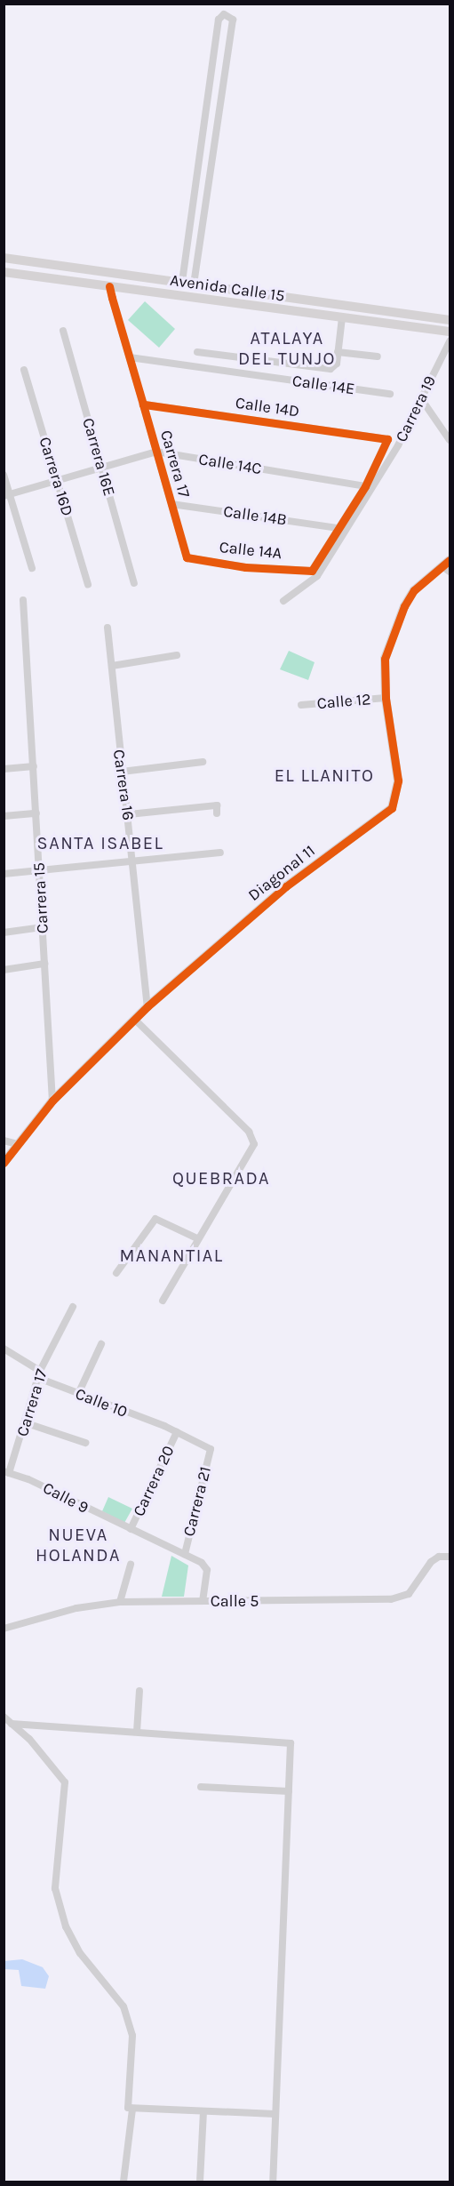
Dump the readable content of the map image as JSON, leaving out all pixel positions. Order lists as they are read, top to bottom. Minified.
{"streets":{"main road":["Avenida Calle 15","Diagonal 11"],"street":["Calle 14E","Calle 14D","Carrera 19","Carrera 16E","Carrera 17","Calle 14C","Carrera 16D","Calle 14B","Calle 14A","Calle 12","Carrera 16","Carrera 15","Calle 10","Carrera 20","Calle 9","Carrera 21","Calle 5"]},"crossings":[["Avenida Calle 15","Carrera 17"],["Calle 14E","Carrera 17"],["Calle 14D","Carrera 17"],["Calle 14D","Calle 14C"],["Carrera 16E","Calle 14C"],["Carrera 17","Calle 14C"],["Carrera 17","Calle 14B"],["Carrera 17","Calle 14A"],["Carrera 17","Calle 10"],["Carrera 17","Calle 9"],["Calle 14C","Carrera 16D"],["Calle 14B","Calle 14A"],["Calle 12","Diagonal 11"],["Carrera 16","Diagonal 11"],["Diagonal 11","Carrera 15"],["Calle 10","Carrera 20"],["Calle 10","Carrera 21"],["Carrera 20","Calle 9"],["Calle 9","Carrera 21"],["Calle 9","Calle 5"]],"districts":["ATALAYA DEL TUNJO","EL LLANITO","SANTA ISABEL","QUEBRADA","MANANTIAL","NUEVA HOLANDA"]}
